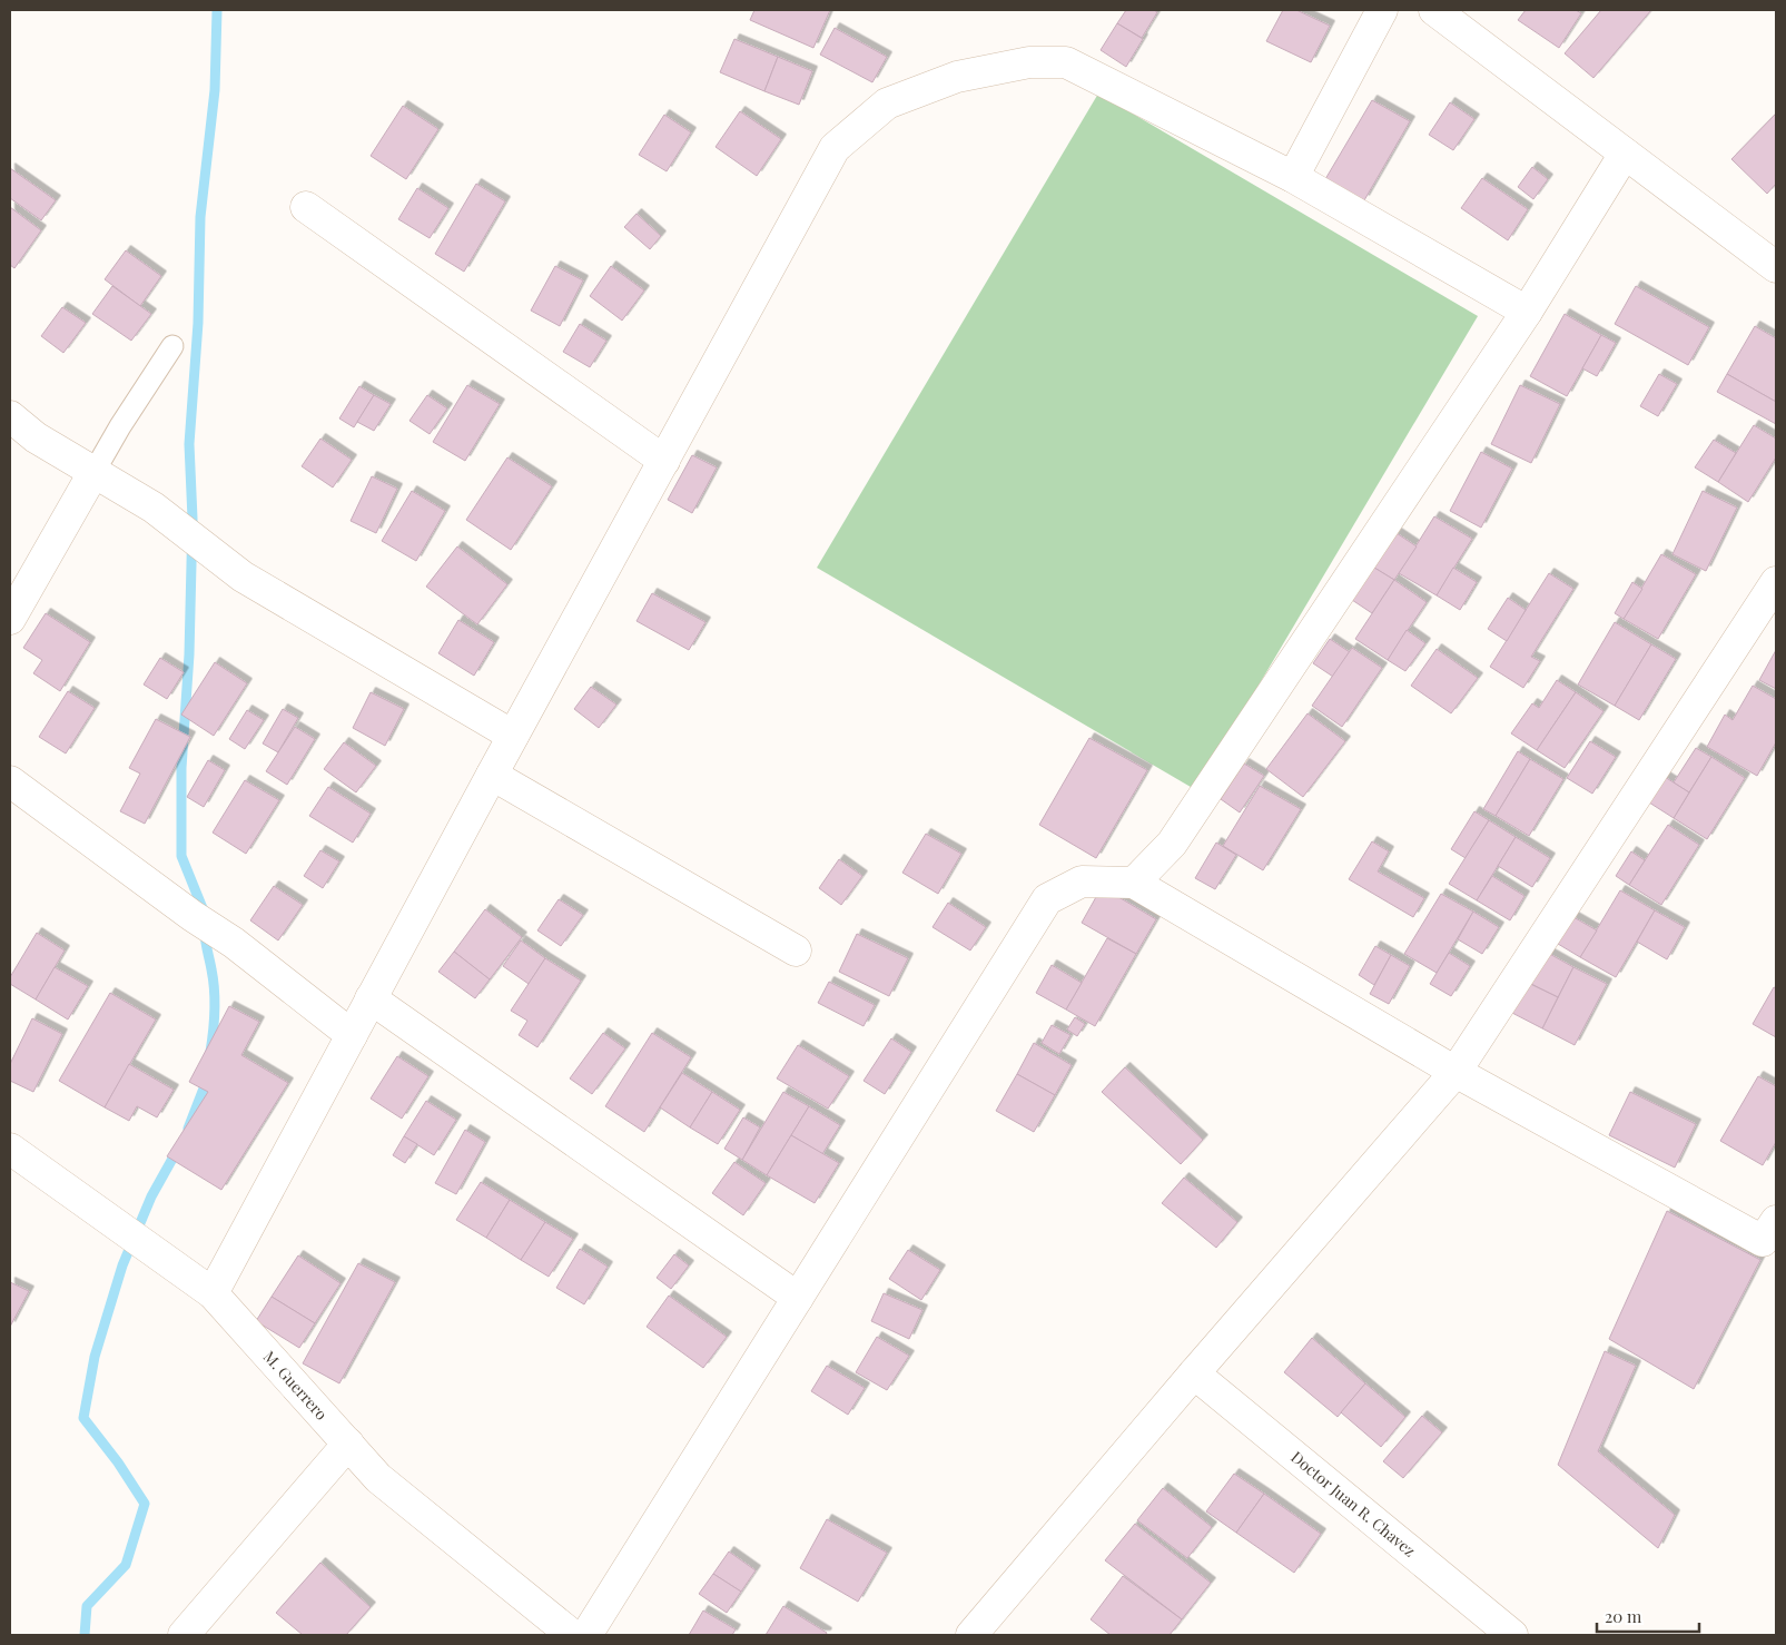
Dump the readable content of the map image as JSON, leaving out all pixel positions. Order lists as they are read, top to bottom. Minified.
{"streets":{"street":["M. Guerrero","Doctor Juan R. Chavez"]},"scale_bar":"20 m"}
